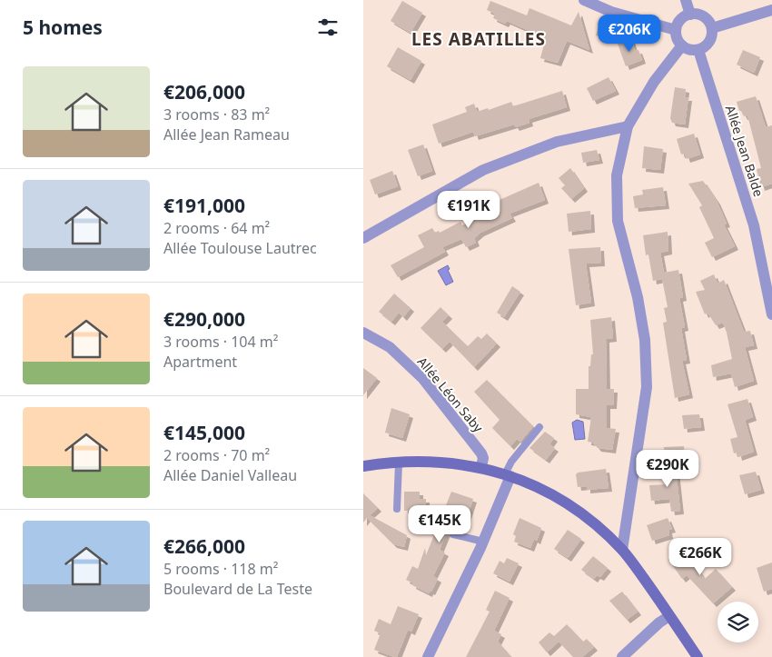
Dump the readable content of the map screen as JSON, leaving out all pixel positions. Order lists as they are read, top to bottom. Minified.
{"streets":{"street":["Allée Jean Balde","Allée Léon Saby"]},"districts":["LES ABATILLES"],"page":{"heading":"5 homes","price":["€206K","€191K","€290K","€145K","€266K"],"list":[{"name":"€206,000","note":"3 rooms · 83 m² · Allée Jean Rameau"},{"name":"€191,000","note":"2 rooms · 64 m² · Allée Toulouse Lautrec"},{"name":"€290,000","note":"3 rooms · 104 m² · Apartment"},{"name":"€145,000","note":"2 rooms · 70 m² · Allée Daniel Valleau"},{"name":"€266,000","note":"5 rooms · 118 m² · Boulevard de La Teste"}]}}
